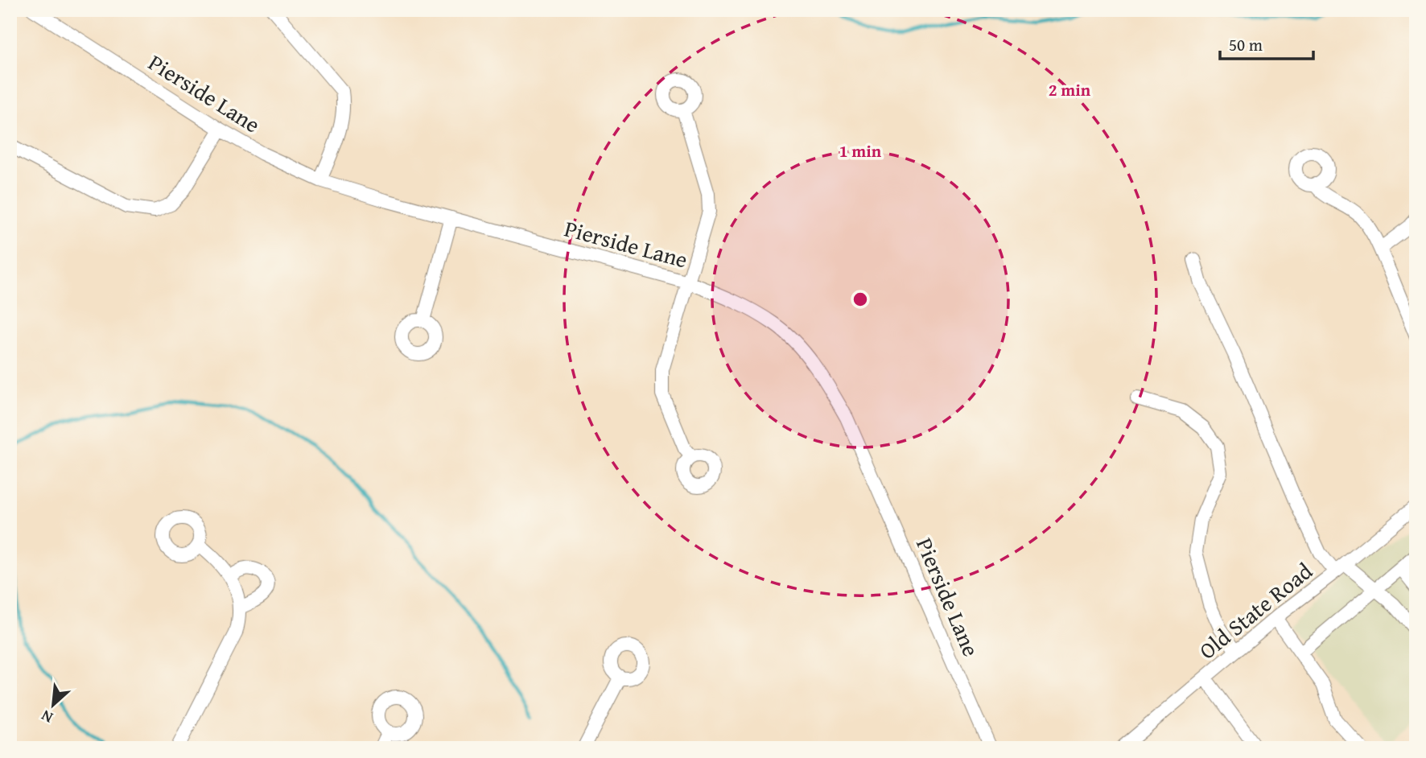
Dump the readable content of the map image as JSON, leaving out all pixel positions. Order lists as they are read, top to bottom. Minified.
{"streets":{"street":["Pierside Lane","Old State Road"]},"scale_bar":"50 m","north":"bottom left","rings":["2 min","1 min"]}
